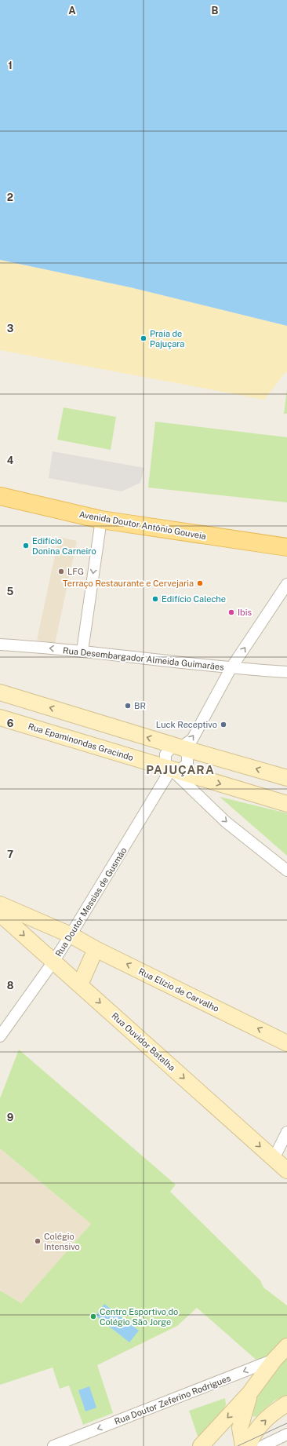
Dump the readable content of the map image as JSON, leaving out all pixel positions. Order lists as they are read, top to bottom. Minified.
{"streets":{"main road":["Avenida Doutor Antônio Gouveia"],"street":["Rua Desembargador Almeida Guimarães","Rua Epaminondas Gracindo","Rua Doutor Messias de Gusmão","Rua Elízio de Carvalho","Rua Ouvidor Batalha","Rua Doutor Zeferino Rodrigues"]},"crossings":[["Rua Epaminondas Gracindo","Rua Doutor Messias de Gusmão"],["Rua Doutor Messias de Gusmão","Rua Elízio de Carvalho"],["Rua Doutor Messias de Gusmão","Rua Ouvidor Batalha"]],"one_way":["Rua Elízio de Carvalho","Rua Ouvidor Batalha","Rua Doutor Zeferino Rodrigues"],"districts":["PAJUÇARA"],"places":["Praia de Pajuçara","Edifício Donina Carneiro","LFG","Terraço Restaurante e Cervejaria","Edifício Caleche","Ibis","BR","Luck Receptivo","Colégio Intensivo","Centro Esportivo do Colégio São Jorge"],"grid":{"columns":["A","B"],"rows":["1","2","3","4","5","6","7","8","9"]}}
